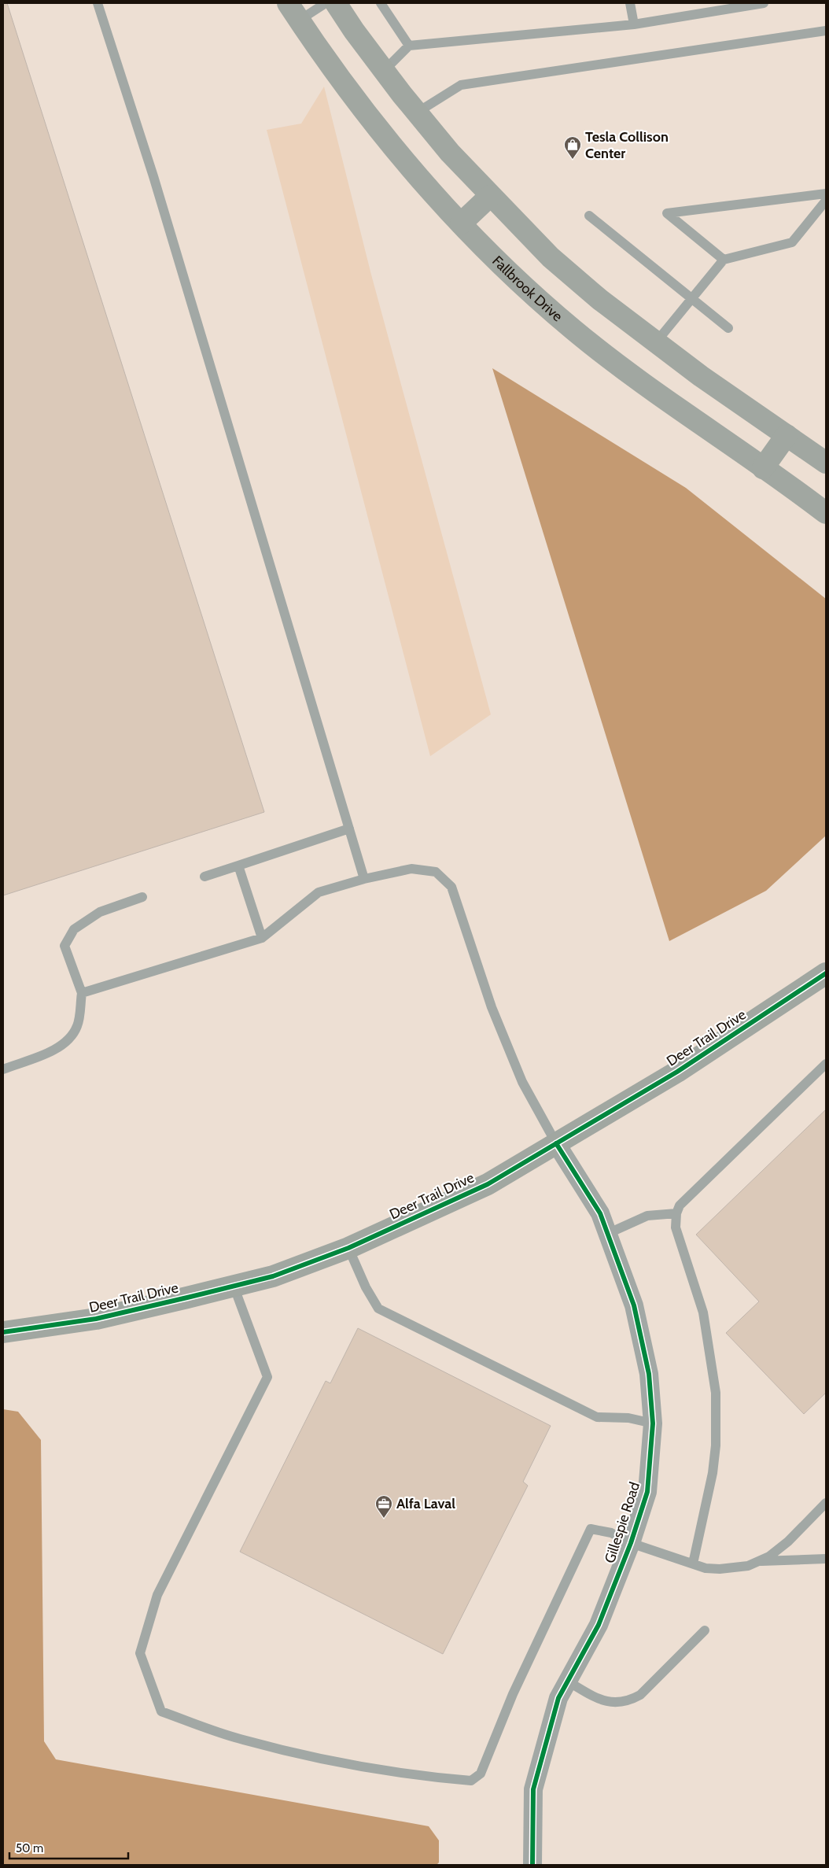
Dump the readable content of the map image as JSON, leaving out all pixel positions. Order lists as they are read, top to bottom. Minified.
{"streets":{"main road":["Fallbrook Drive","Deer Trail Drive"],"street":["Gillespie Road"]},"crossings":[["Deer Trail Drive","Gillespie Road"]],"places":{"shop":["Tesla Collison Center"],"office":["Alfa Laval"]},"scale_bar":"50 m"}
